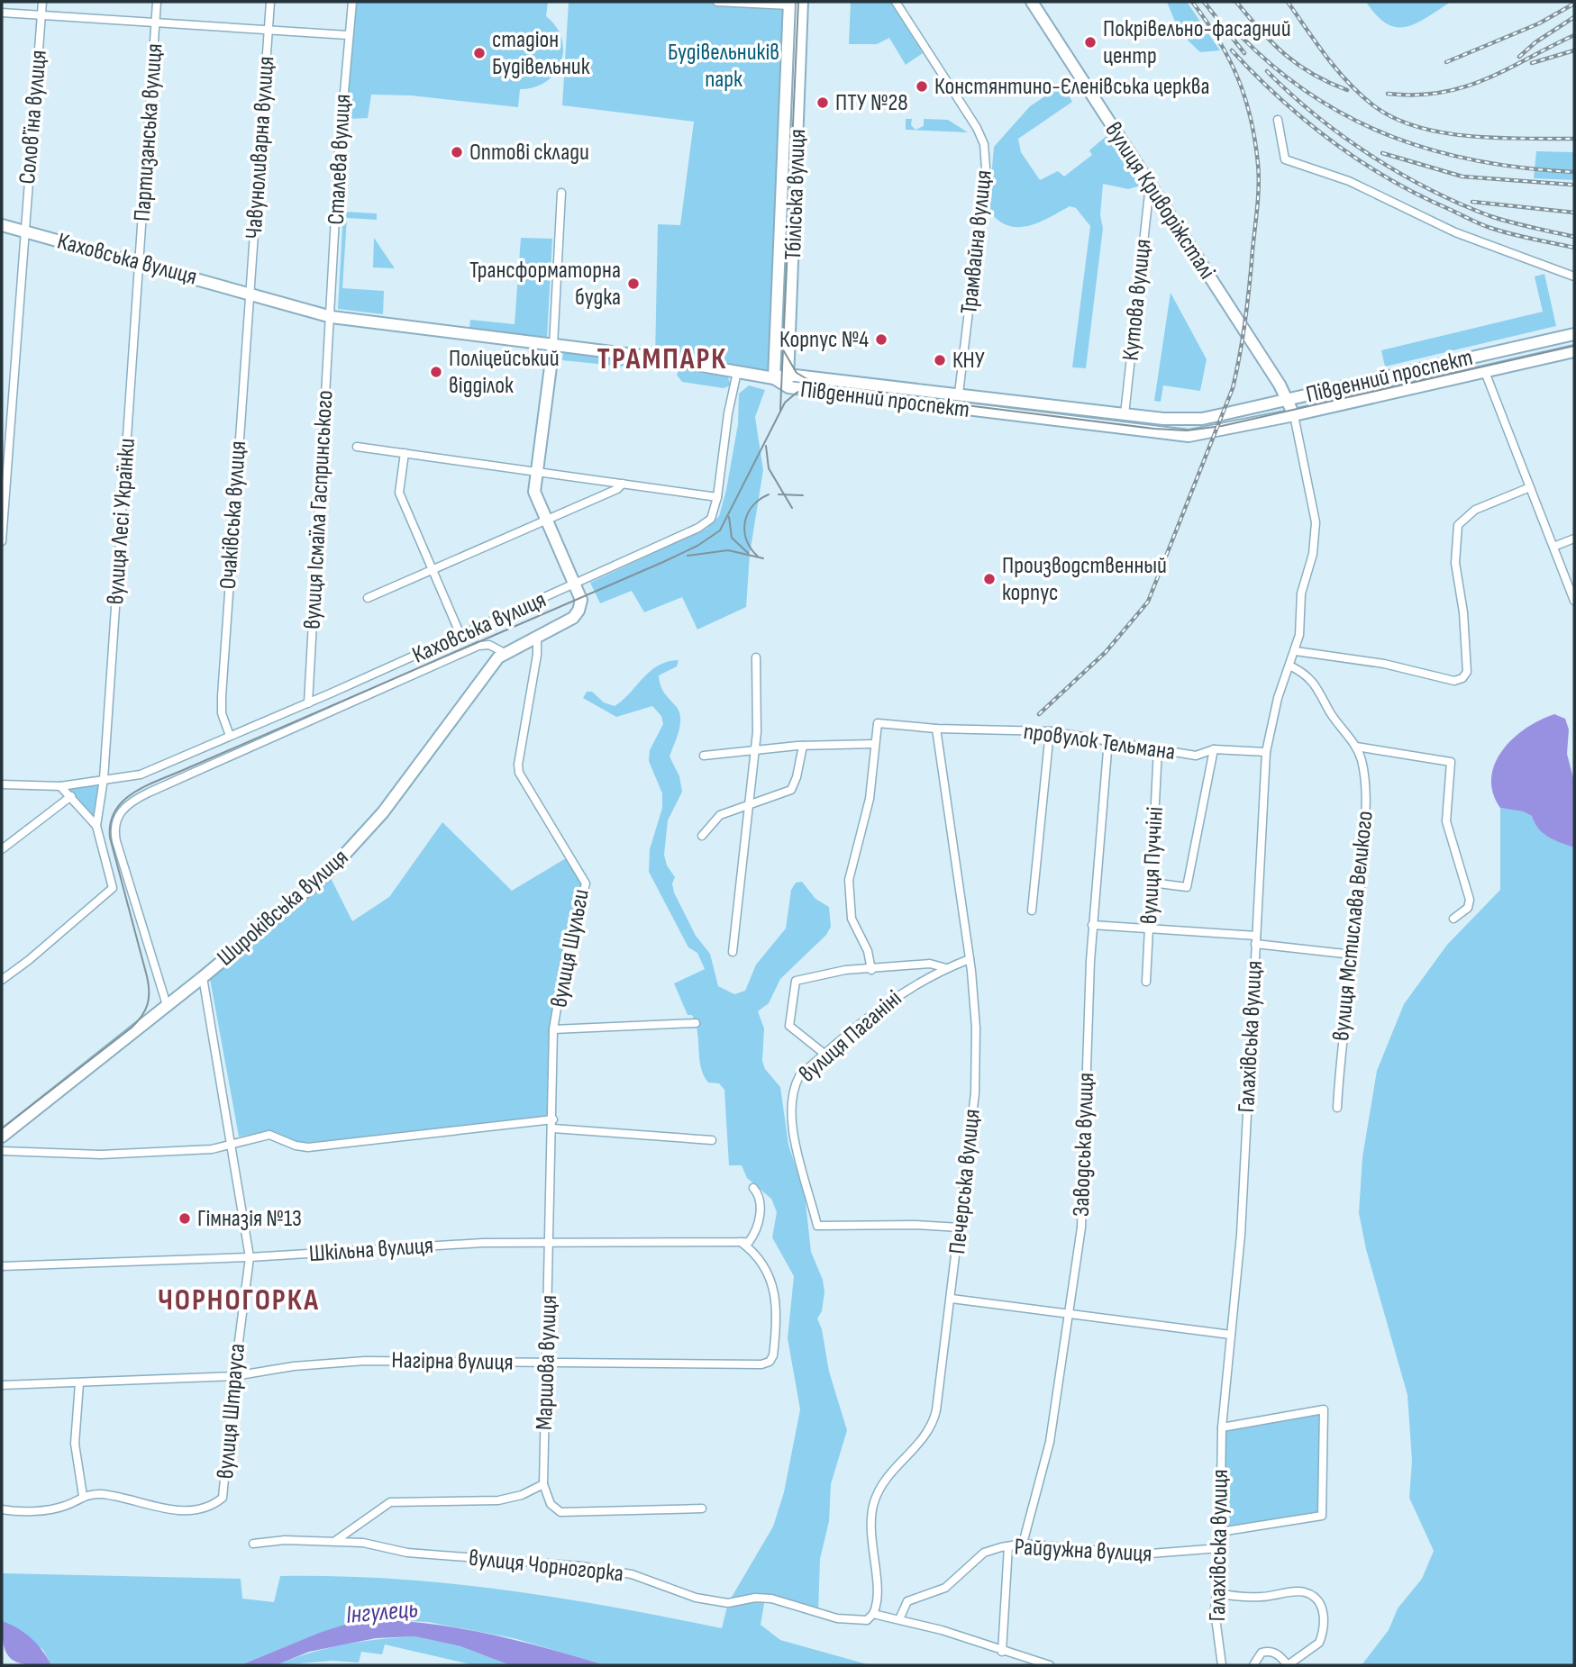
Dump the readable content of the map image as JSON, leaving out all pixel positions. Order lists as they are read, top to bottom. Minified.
{"streets":{"main road":["Тбіліська вулиця","вулиця Криворіжсталі","Каховська вулиця","Південний проспект","Широківська вулиця"],"street":["Соловʼїна вулиця","Партизанська вулиця","Чавуноливарна вулиця","Сталева вулиця","Трамвайна вулиця","Кутова вулиця","вулиця Ісмаїла Гаспринського","Очаківська вулиця","вулиця Лесі Українки","провулок Тельмана","вулиця Пуччіні","вулиця Мстислава Великого","вулиця Шульги","вулиця Паганіні","Галахівська вулиця","Заводська вулиця","Печерська вулиця","Шкільна вулиця","Нагірна вулиця","Маршова вулиця","вулиця Штрауса","Райдужна вулиця","вулиця Чорногорка"]},"crossings":[["Соловʼїна вулиця","Каховська вулиця"],["Партизанська вулиця","Каховська вулиця"],["Партизанська вулиця","вулиця Лесі Українки"],["Чавуноливарна вулиця","Каховська вулиця"],["Чавуноливарна вулиця","Очаківська вулиця"],["Сталева вулиця","Каховська вулиця"],["Сталева вулиця","вулиця Ісмаїла Гаспринського"],["Тбіліська вулиця","Каховська вулиця"],["Тбіліська вулиця","Південний проспект"],["вулиця Криворіжсталі","Кутова вулиця"],["вулиця Криворіжсталі","Південний проспект"],["вулиця Криворіжсталі","Галахівська вулиця"],["Трамвайна вулиця","Південний проспект"],["Каховська вулиця","Південний проспект"],["Каховська вулиця","вулиця Ісмаїла Гаспринського"],["Каховська вулиця","Очаківська вулиця"],["Каховська вулиця","вулиця Лесі Українки"],["Каховська вулиця","Широківська вулиця"],["Кутова вулиця","Південний проспект"],["Південний проспект","Галахівська вулиця"],["провулок Тельмана","вулиця Пуччіні"],["провулок Тельмана","Галахівська вулиця"],["провулок Тельмана","Заводська вулиця"],["провулок Тельмана","Печерська вулиця"],["Широківська вулиця","вулиця Шульги"],["Широківська вулиця","вулиця Штрауса"],["вулиця Мстислава Великого","Галахівська вулиця"],["вулиця Шульги","Шкільна вулиця"],["вулиця Шульги","Маршова вулиця"],["вулиця Паганіні","Печерська вулиця"],["Галахівська вулиця","Райдужна вулиця"],["Заводська вулиця","Райдужна вулиця"],["Печерська вулиця","вулиця Чорногорка"],["Шкільна вулиця","Нагірна вулиця"],["Шкільна вулиця","Маршова вулиця"],["Шкільна вулиця","вулиця Штрауса"],["Нагірна вулиця","Маршова вулиця"],["Нагірна вулиця","вулиця Штрауса"],["Райдужна вулиця","вулиця Чорногорка"]],"districts":["ТРАМПАРК","ЧОРНОГОРКА"],"water":["Інгулець"],"parks":["Будівельників парк"],"places":["Покрівельно-фасадний центр","стадіон Будівельник","Констянтино-Єленівська церква","ПТУ №28","Оптові склади","Трансформаторна будка","Корпус №4","КНУ","Поліцейський відділок","Производственный корпус","Гімназія №13"]}
